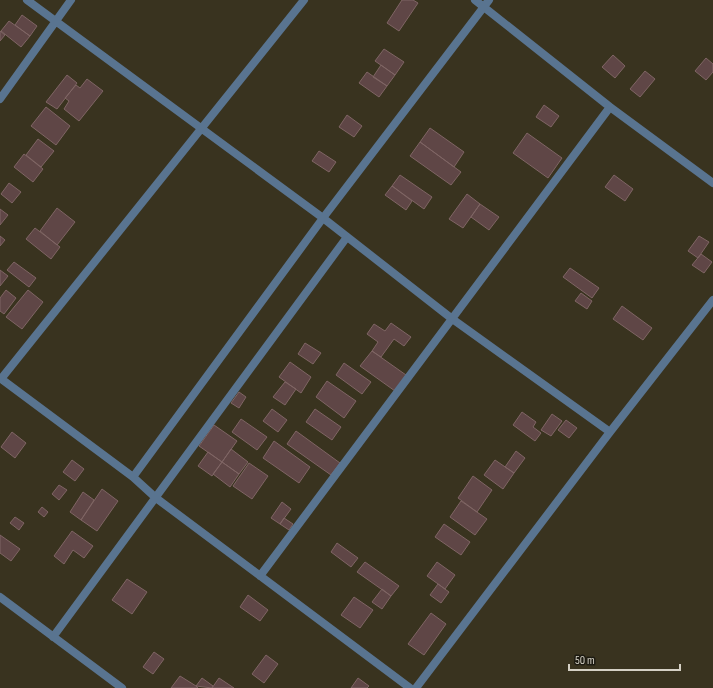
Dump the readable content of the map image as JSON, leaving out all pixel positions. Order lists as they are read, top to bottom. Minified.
{"scale_bar":"50 m"}
